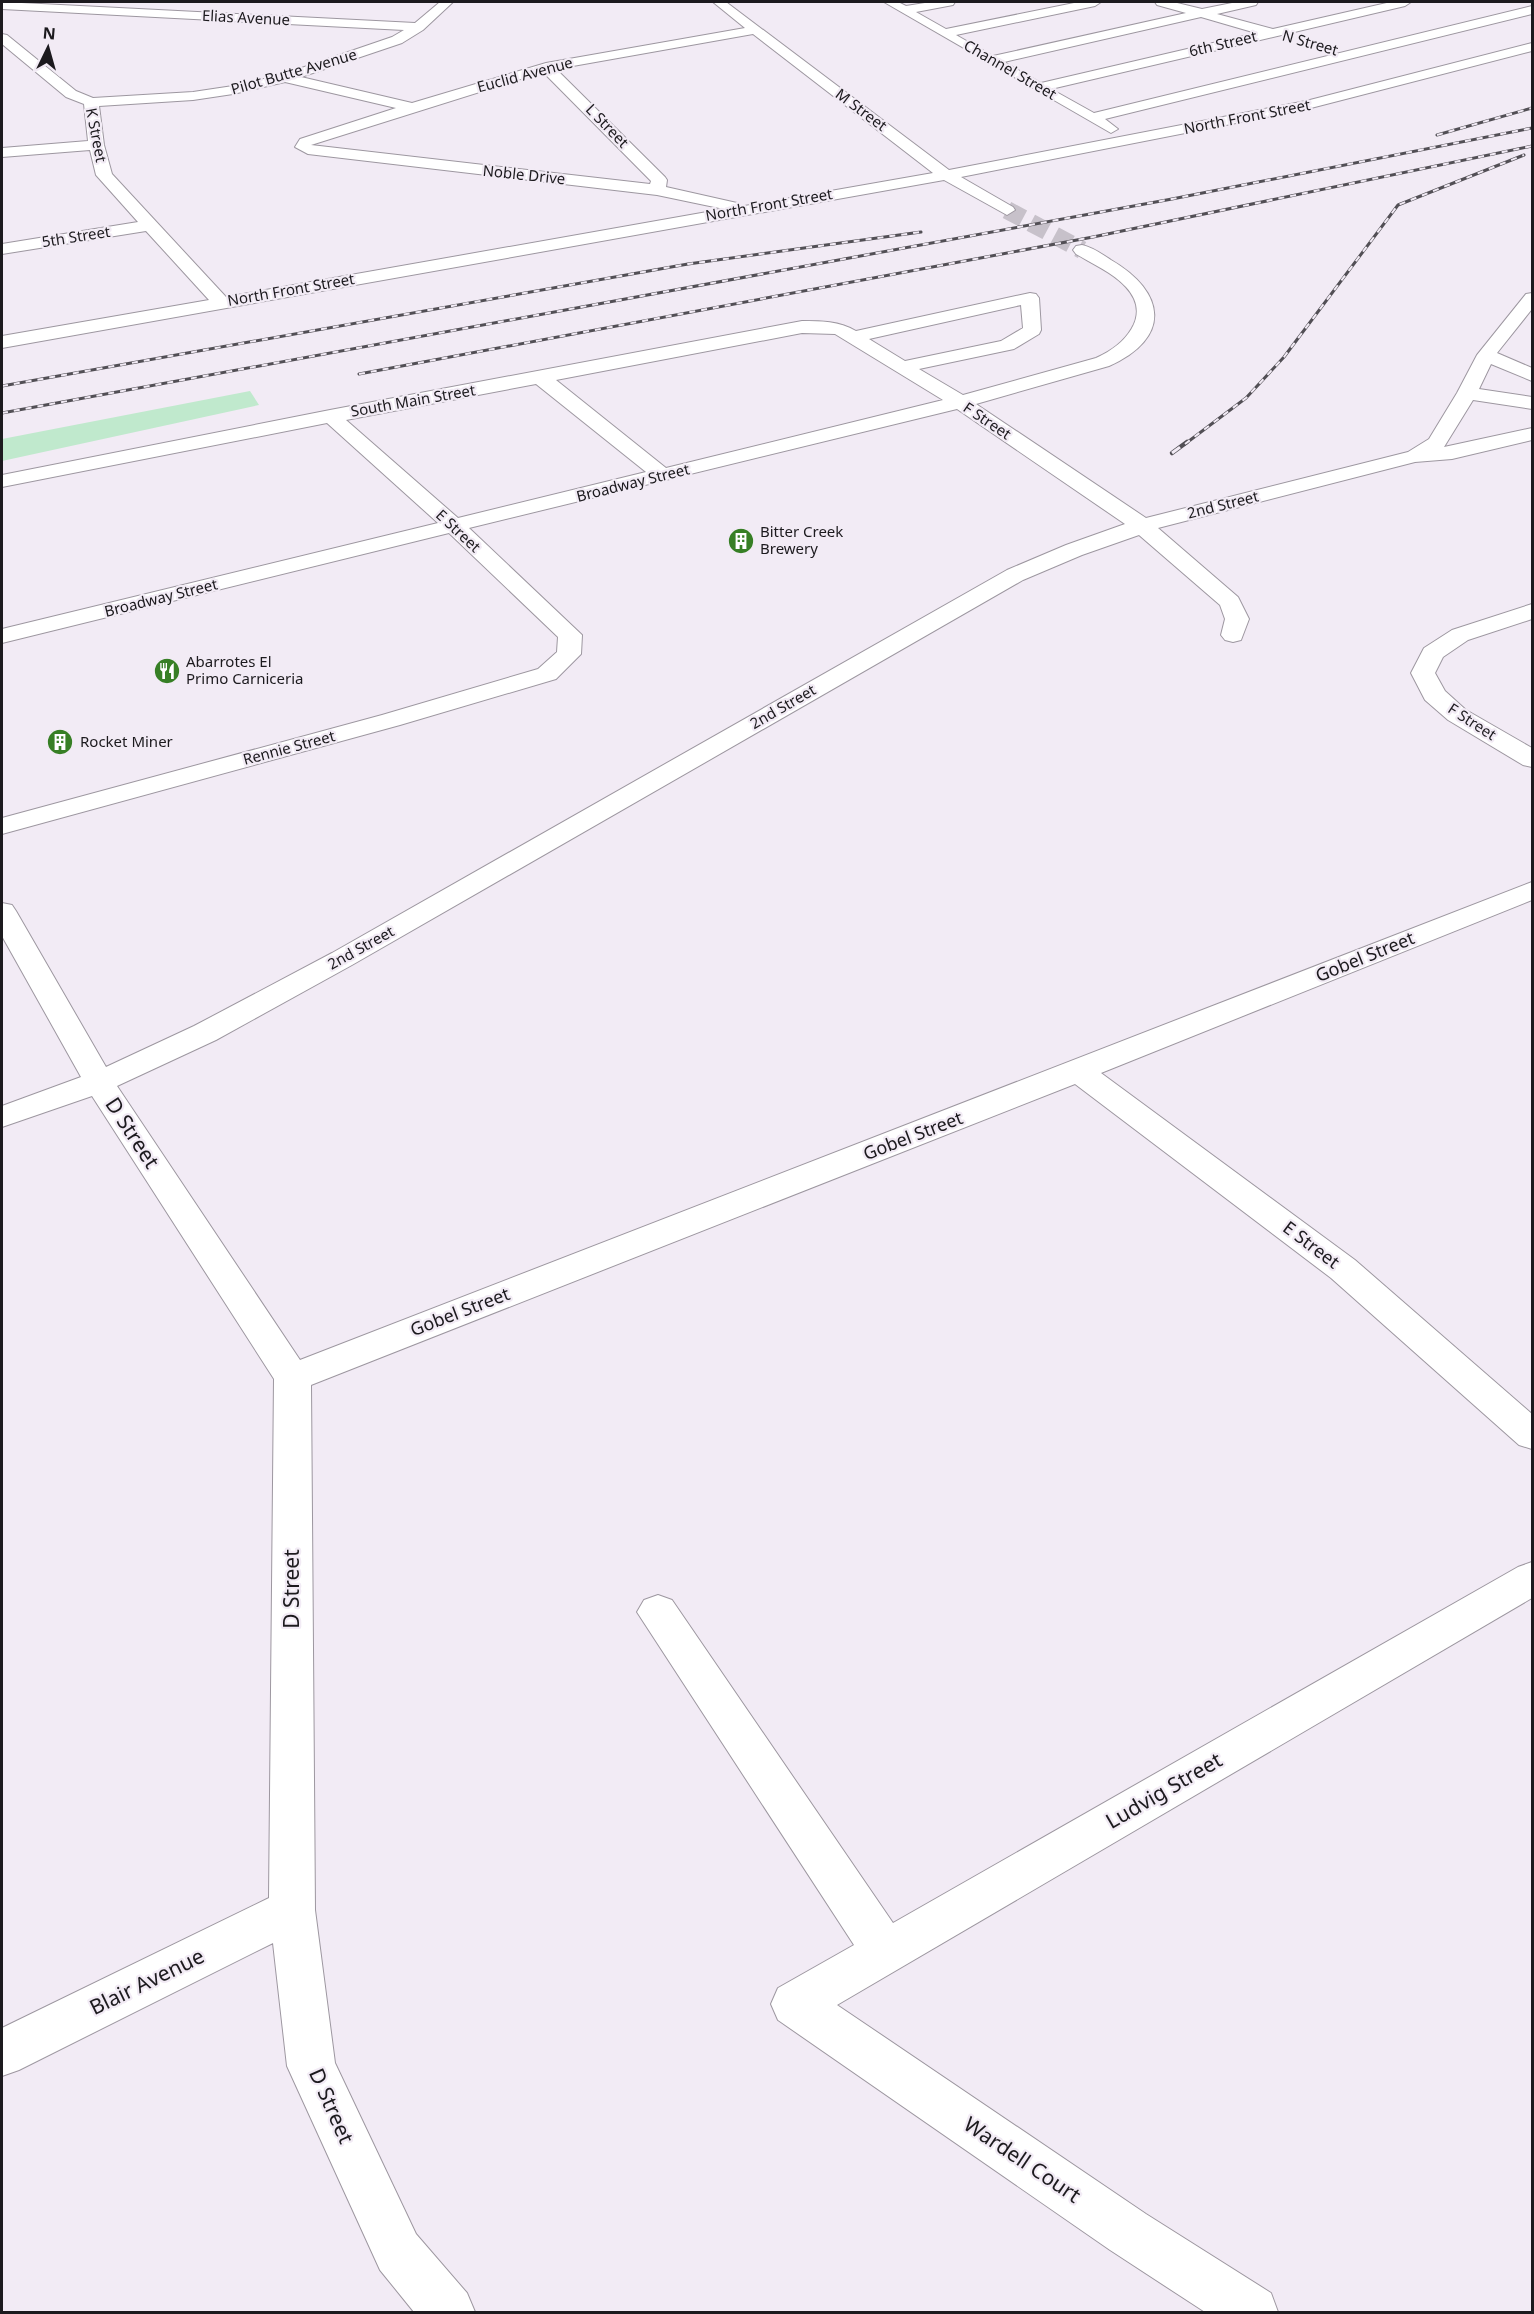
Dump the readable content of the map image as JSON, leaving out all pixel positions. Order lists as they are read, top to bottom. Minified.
{"streets":{"street":["Elias Avenue","N Street","6th Street","Channel Street","Pilot Butte Avenue","Euclid Avenue","M Street","North Front Street","L Street","K Street","Noble Drive","5th Street","South Main Street","F Street","Broadway Street","2nd Street","E Street","Rennie Street","Gobel Street","D Street","Ludvig Street","Blair Avenue","Wardell Court"]},"crossings":[["Elias Avenue","Pilot Butte Avenue"],["N Street","6th Street"],["N Street","North Front Street"],["6th Street","Channel Street"],["Channel Street","North Front Street"],["Pilot Butte Avenue","K Street"],["Euclid Avenue","M Street"],["Euclid Avenue","L Street"],["Euclid Avenue","Noble Drive"],["M Street","North Front Street"],["North Front Street","K Street"],["North Front Street","Noble Drive"],["L Street","Noble Drive"],["K Street","5th Street"],["South Main Street","F Street"],["South Main Street","E Street"],["F Street","Broadway Street"],["F Street","2nd Street"],["Broadway Street","E Street"],["2nd Street","D Street"],["E Street","Rennie Street"],["E Street","Gobel Street"],["Gobel Street","D Street"],["D Street","Blair Avenue"],["Ludvig Street","Wardell Court"]],"places":{"building":["Bitter Creek Brewery","Rocket Miner"],"restaurant":["Abarrotes El Primo Carniceria"]},"north":"top"}
